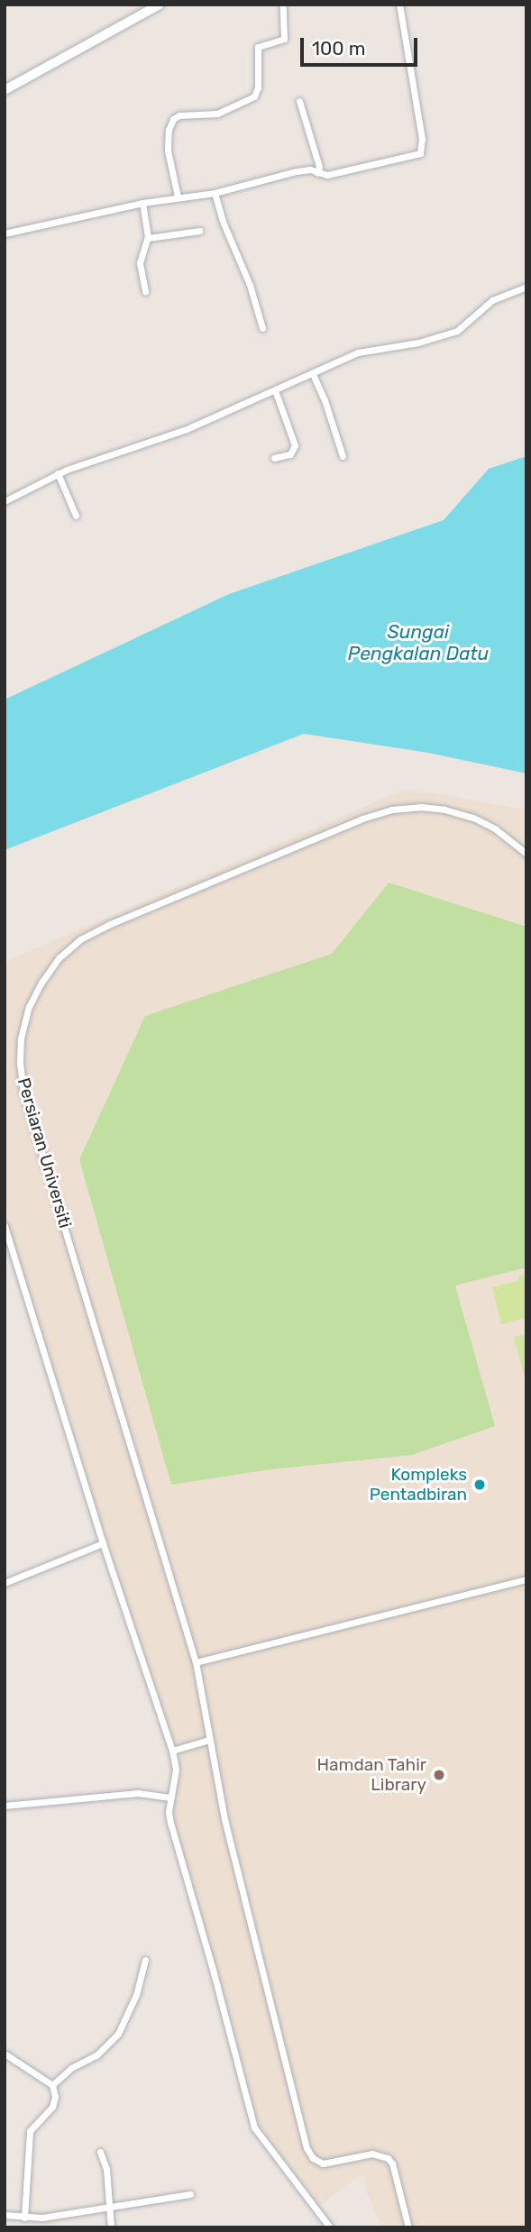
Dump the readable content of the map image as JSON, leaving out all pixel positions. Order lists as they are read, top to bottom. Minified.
{"streets":{"street":["Persiaran Universiti"]},"water":["Sungai Pengkalan Datu"],"places":["Kompleks Pentadbiran","Hamdan Tahir Library"],"scale_bar":"100 m"}
